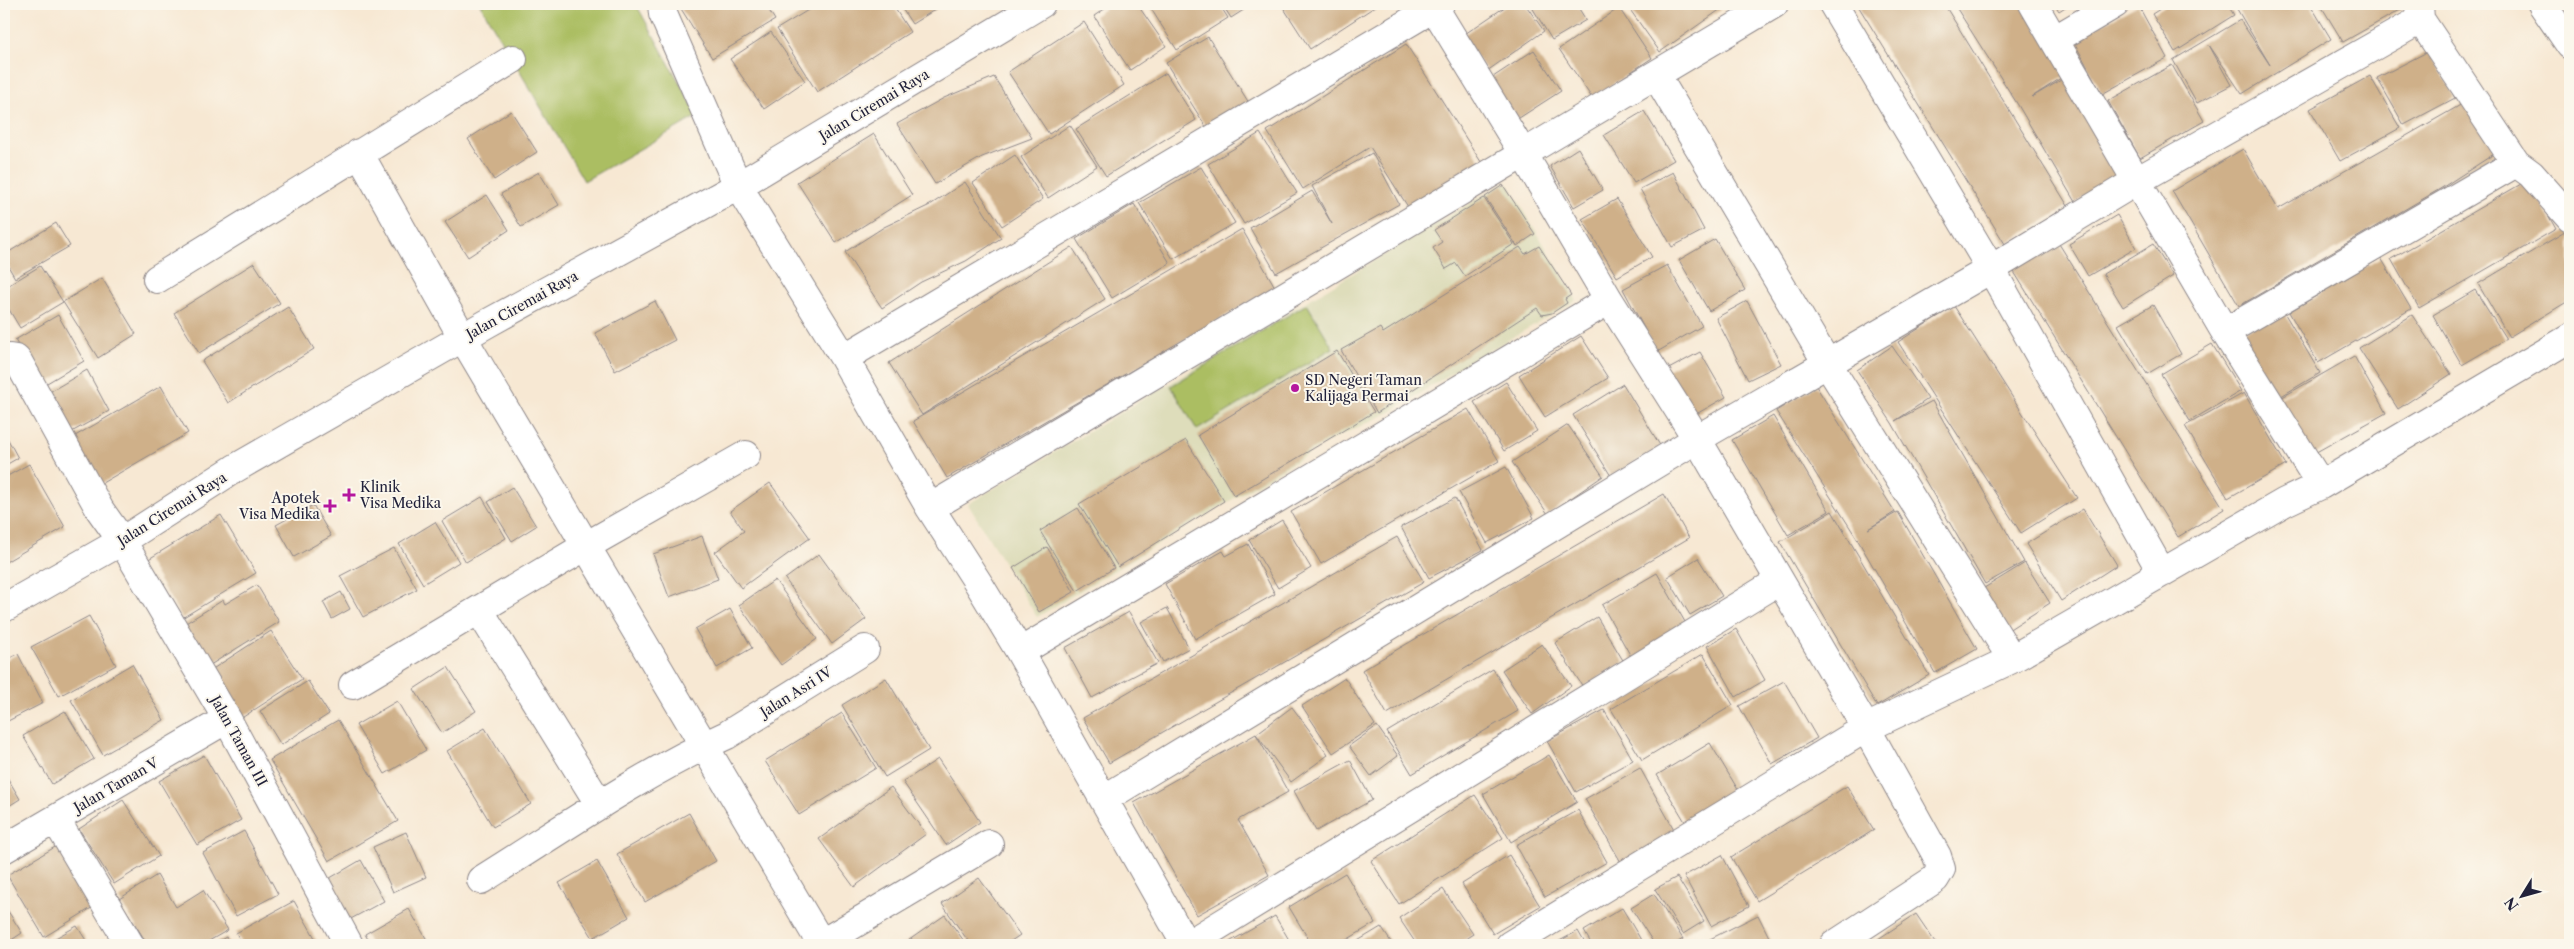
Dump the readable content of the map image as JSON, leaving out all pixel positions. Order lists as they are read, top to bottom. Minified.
{"streets":{"street":["Jalan Ciremai Raya","Jalan Asri IV","Jalan Taman III","Jalan Taman V"]},"crossings":[["Jalan Ciremai Raya","Jalan Taman III"],["Jalan Taman III","Jalan Taman V"]],"places":{"other":["SD Negeri Taman Kalijaga Permai"],"health":["Klinik Visa Medika","Apotek Visa Medika"]},"north":"bottom left"}
